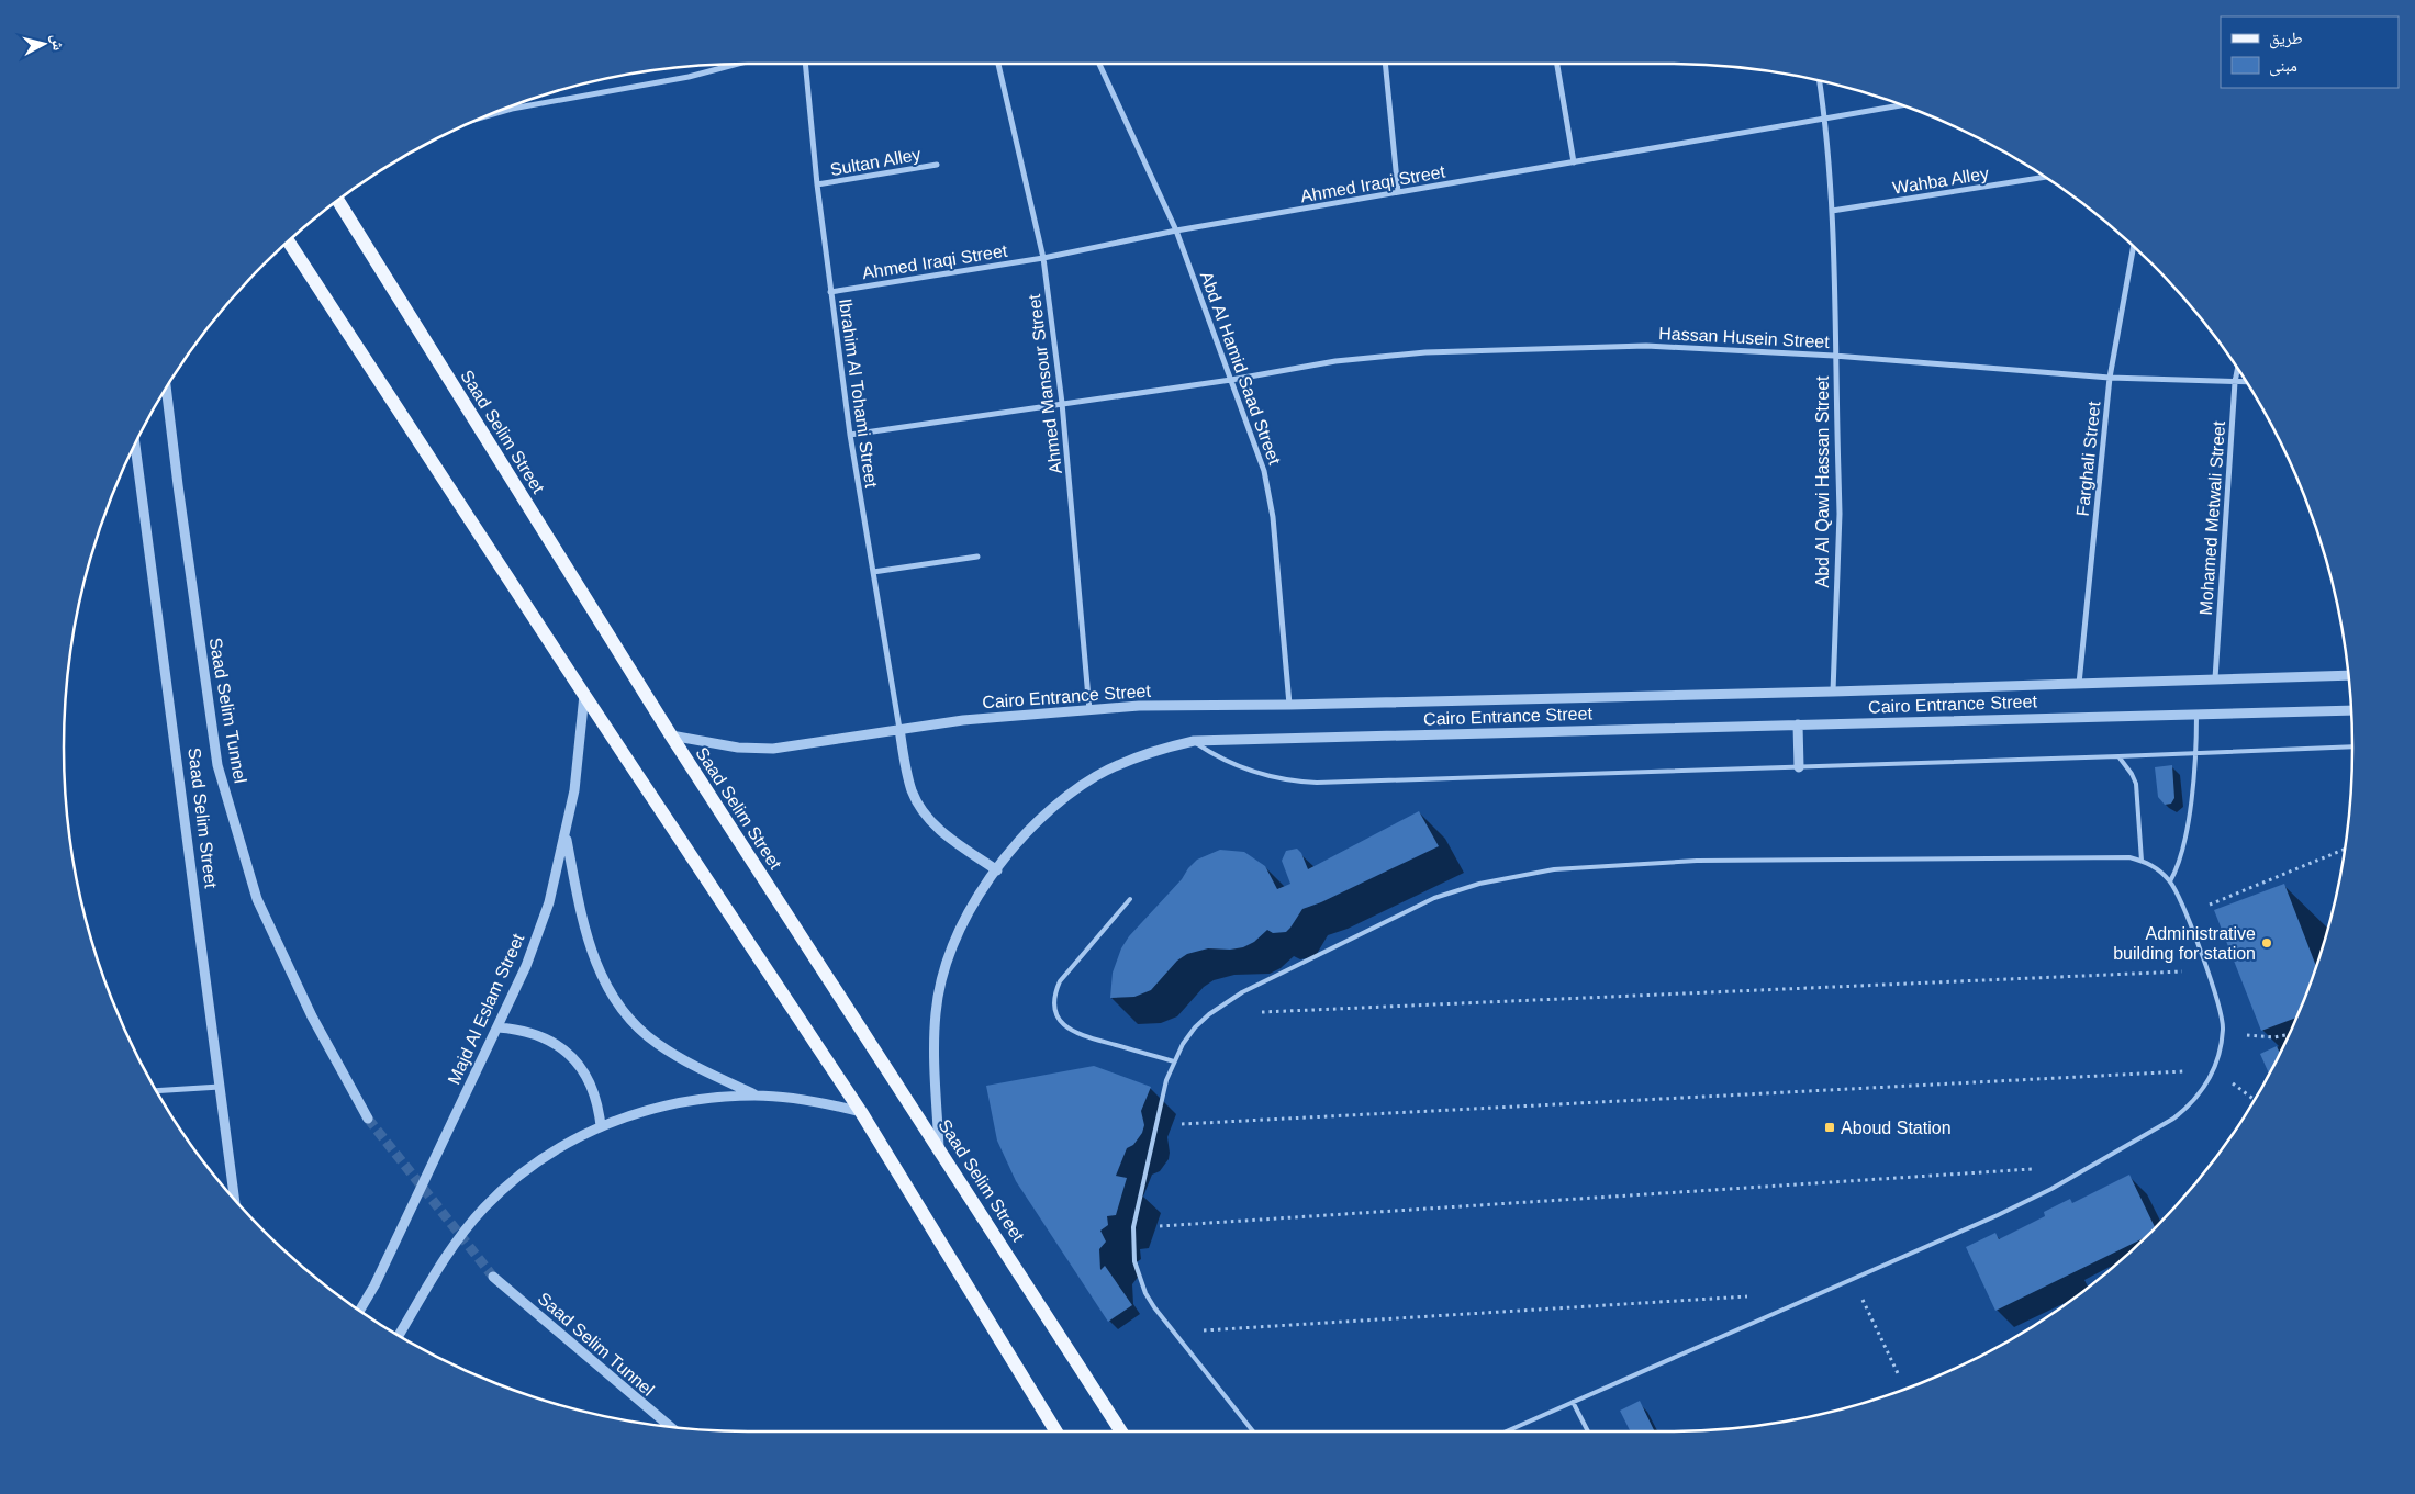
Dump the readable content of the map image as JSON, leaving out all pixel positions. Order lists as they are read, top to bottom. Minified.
{"streets":{"main road":["Saad Selim Street"],"street":["Sultan Alley","Wahba Alley","Ahmed Iraqi Street","Hassan Husein Street","Abd Al Hamid Saad Street","Ahmed Mansour Street","Ibrahim Al Tohami Street","Farghali Street","Abd Al Qawi Hassan Street","Mohamed Metwali Street","Cairo Entrance Street","Saad Selim Tunnel","Majd Al Eslam Street"]},"crossings":[["Sultan Alley","Ibrahim Al Tohami Street"],["Wahba Alley","Abd Al Qawi Hassan Street"],["Ahmed Iraqi Street","Abd Al Hamid Saad Street"],["Ahmed Iraqi Street","Ahmed Mansour Street"],["Ahmed Iraqi Street","Ibrahim Al Tohami Street"],["Ahmed Iraqi Street","Abd Al Qawi Hassan Street"],["Hassan Husein Street","Abd Al Hamid Saad Street"],["Hassan Husein Street","Ahmed Mansour Street"],["Hassan Husein Street","Ibrahim Al Tohami Street"],["Hassan Husein Street","Farghali Street"],["Hassan Husein Street","Abd Al Qawi Hassan Street"],["Hassan Husein Street","Mohamed Metwali Street"],["Abd Al Hamid Saad Street","Cairo Entrance Street"],["Ahmed Mansour Street","Cairo Entrance Street"],["Ibrahim Al Tohami Street","Cairo Entrance Street"],["Saad Selim Street","Cairo Entrance Street"],["Farghali Street","Cairo Entrance Street"],["Abd Al Qawi Hassan Street","Cairo Entrance Street"],["Mohamed Metwali Street","Cairo Entrance Street"]],"places":{"other":["Administrative building for station"],"transit":["Aboud Station"]},"legend":["طريق","مبنى"],"north":"right"}
